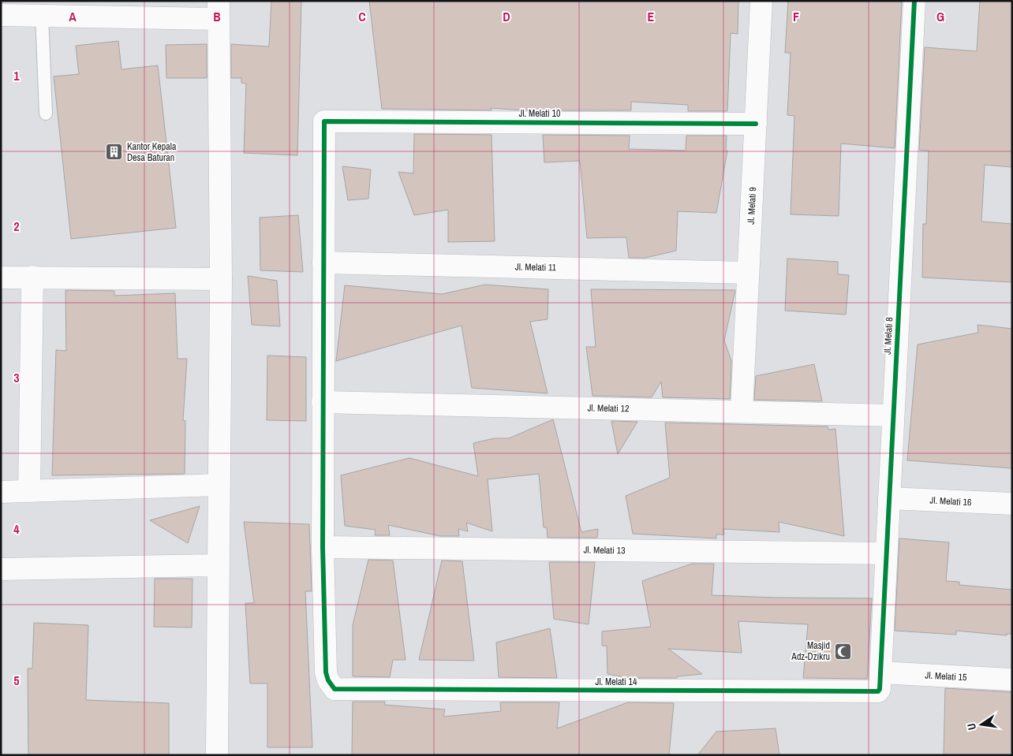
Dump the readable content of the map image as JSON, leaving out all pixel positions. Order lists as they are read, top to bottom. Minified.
{"streets":{"street":["Jl. Melati 10","Jl. Melati 9","Jl. Melati 11","Jl. Melati 8","Jl. Melati 12","Jl. Melati 16","Jl. Melati 13","Jl. Melati 15","Jl. Melati 14"]},"crossings":[["Jl. Melati 10","Jl. Melati 9"],["Jl. Melati 10","Jl. Melati 11"],["Jl. Melati 9","Jl. Melati 11"],["Jl. Melati 9","Jl. Melati 12"],["Jl. Melati 8","Jl. Melati 12"],["Jl. Melati 8","Jl. Melati 16"],["Jl. Melati 8","Jl. Melati 13"],["Jl. Melati 8","Jl. Melati 15"],["Jl. Melati 8","Jl. Melati 14"],["Jl. Melati 13","Jl. Melati 14"],["Jl. Melati 15","Jl. Melati 14"]],"places":{"building":["Kantor Kepala Desa Baturan"],"mosque":["Masjid Adz-Dzikru"]},"north":"left","grid":{"columns":["A","B","C","D","E","F","G"],"rows":["1","2","3","4","5"]}}
